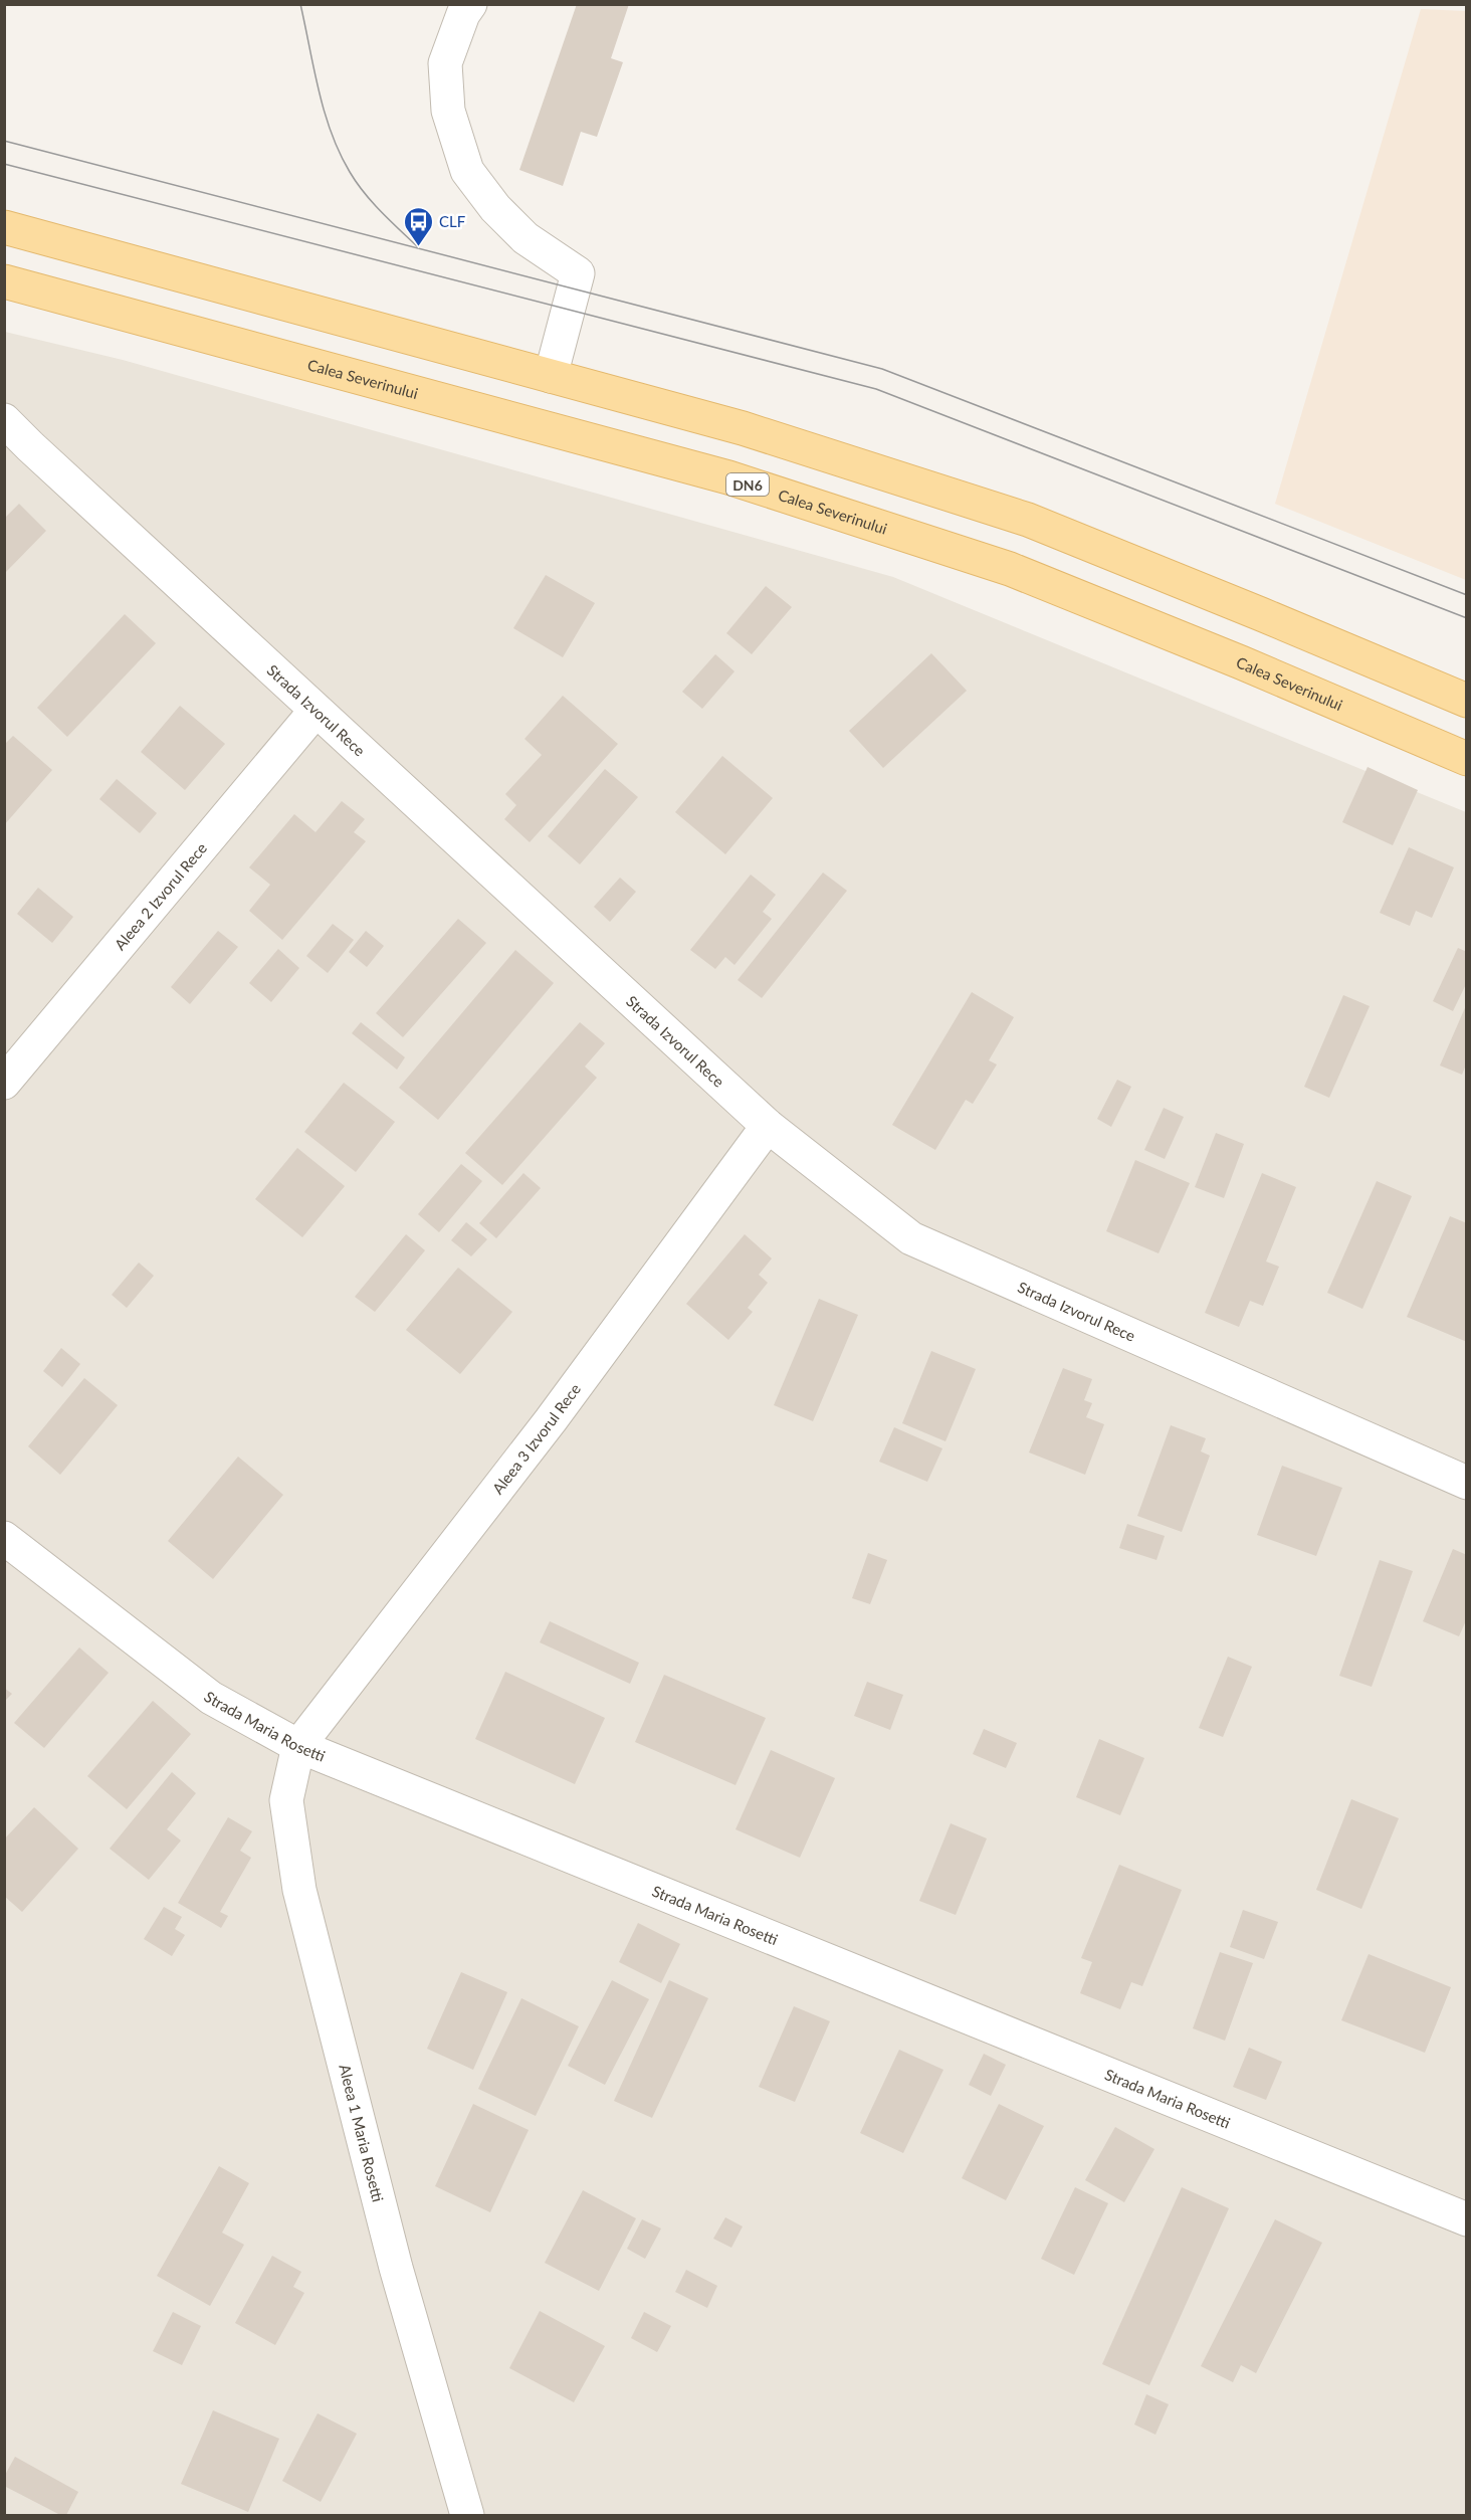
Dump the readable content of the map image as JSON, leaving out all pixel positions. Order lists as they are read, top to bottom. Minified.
{"streets":{"main road":["Calea Severinului","DN6"],"street":["Strada Izvorul Rece","Aleea 2 Izvorul Rece","Aleea 3 Izvorul Rece","Strada Maria Rosetti","Aleea 1 Maria Rosetti"]},"crossings":[["Strada Izvorul Rece","Aleea 2 Izvorul Rece"],["Strada Izvorul Rece","Aleea 3 Izvorul Rece"],["Aleea 3 Izvorul Rece","Strada Maria Rosetti"],["Aleea 3 Izvorul Rece","Aleea 1 Maria Rosetti"],["Strada Maria Rosetti","Aleea 1 Maria Rosetti"]],"places":{"bus stop":["CLF"]}}
